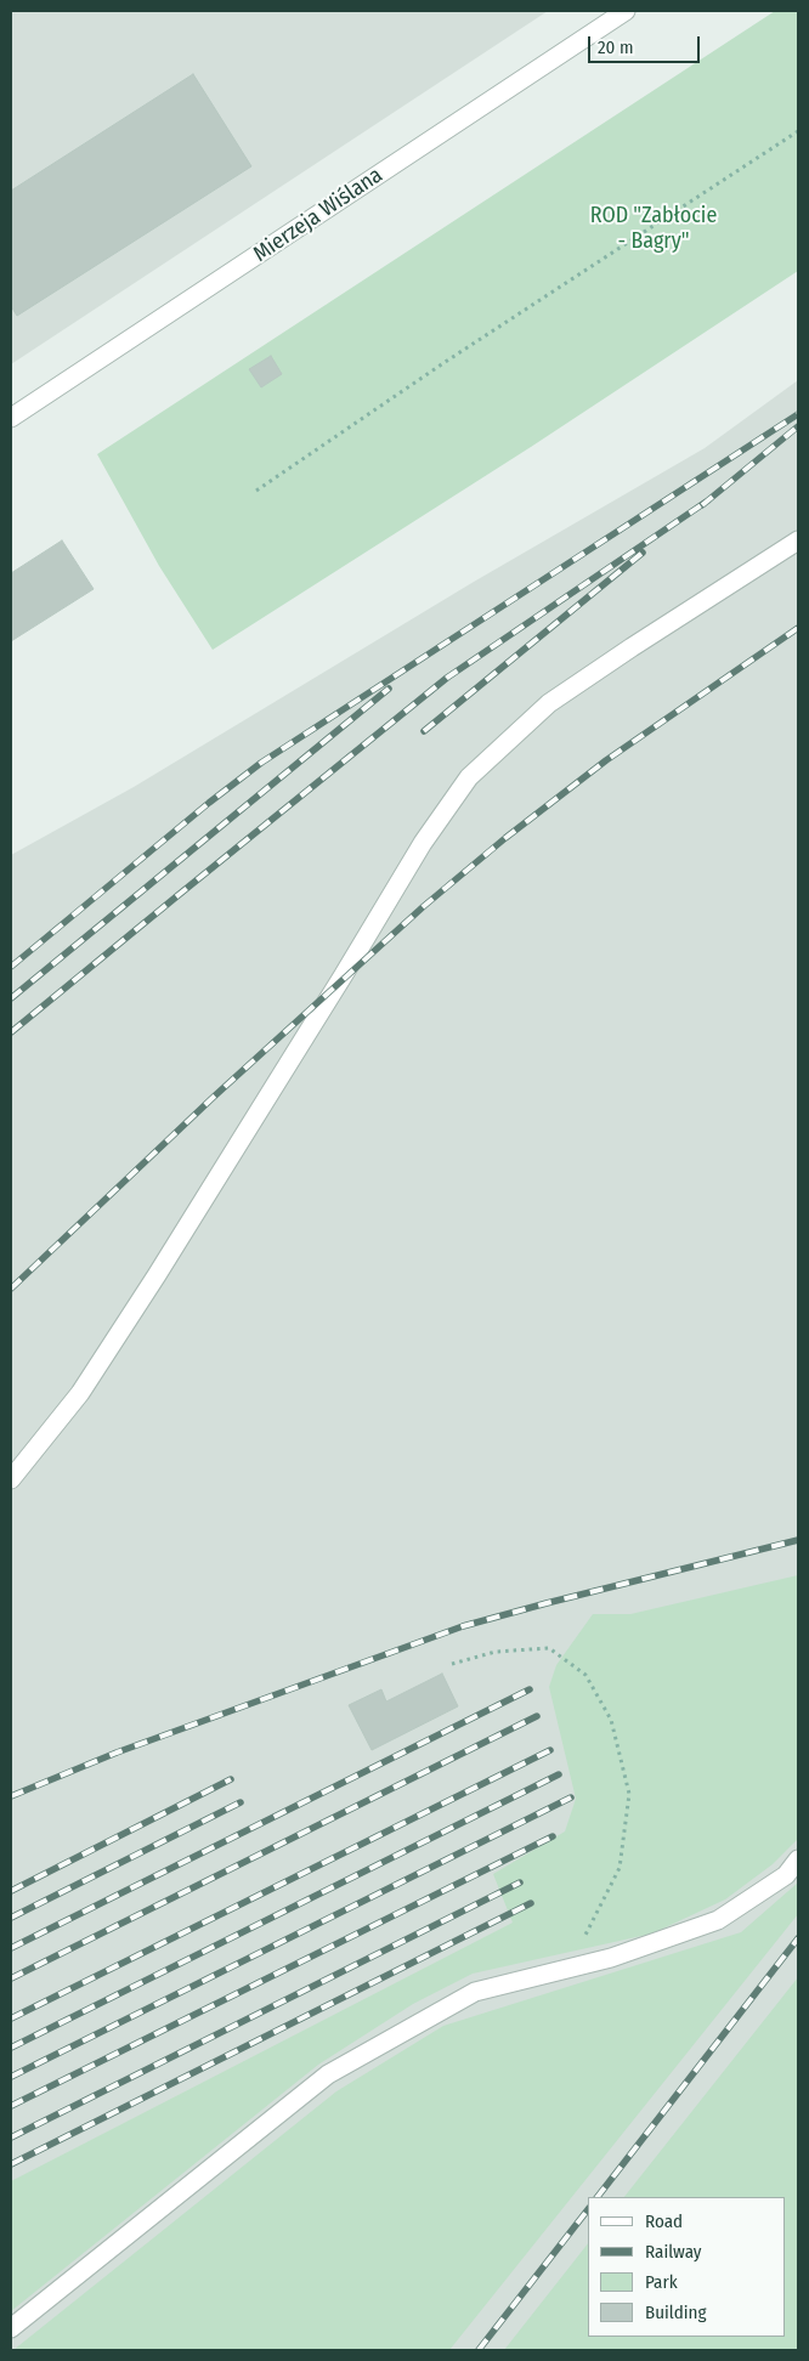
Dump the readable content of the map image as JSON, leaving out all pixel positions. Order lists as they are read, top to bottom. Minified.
{"streets":{"street":["Mierzeja Wiślana"]},"parks":["ROD \"Zabłocie - Bagry\""],"legend":["Road","Railway","Park","Building"],"scale_bar":"20 m"}
